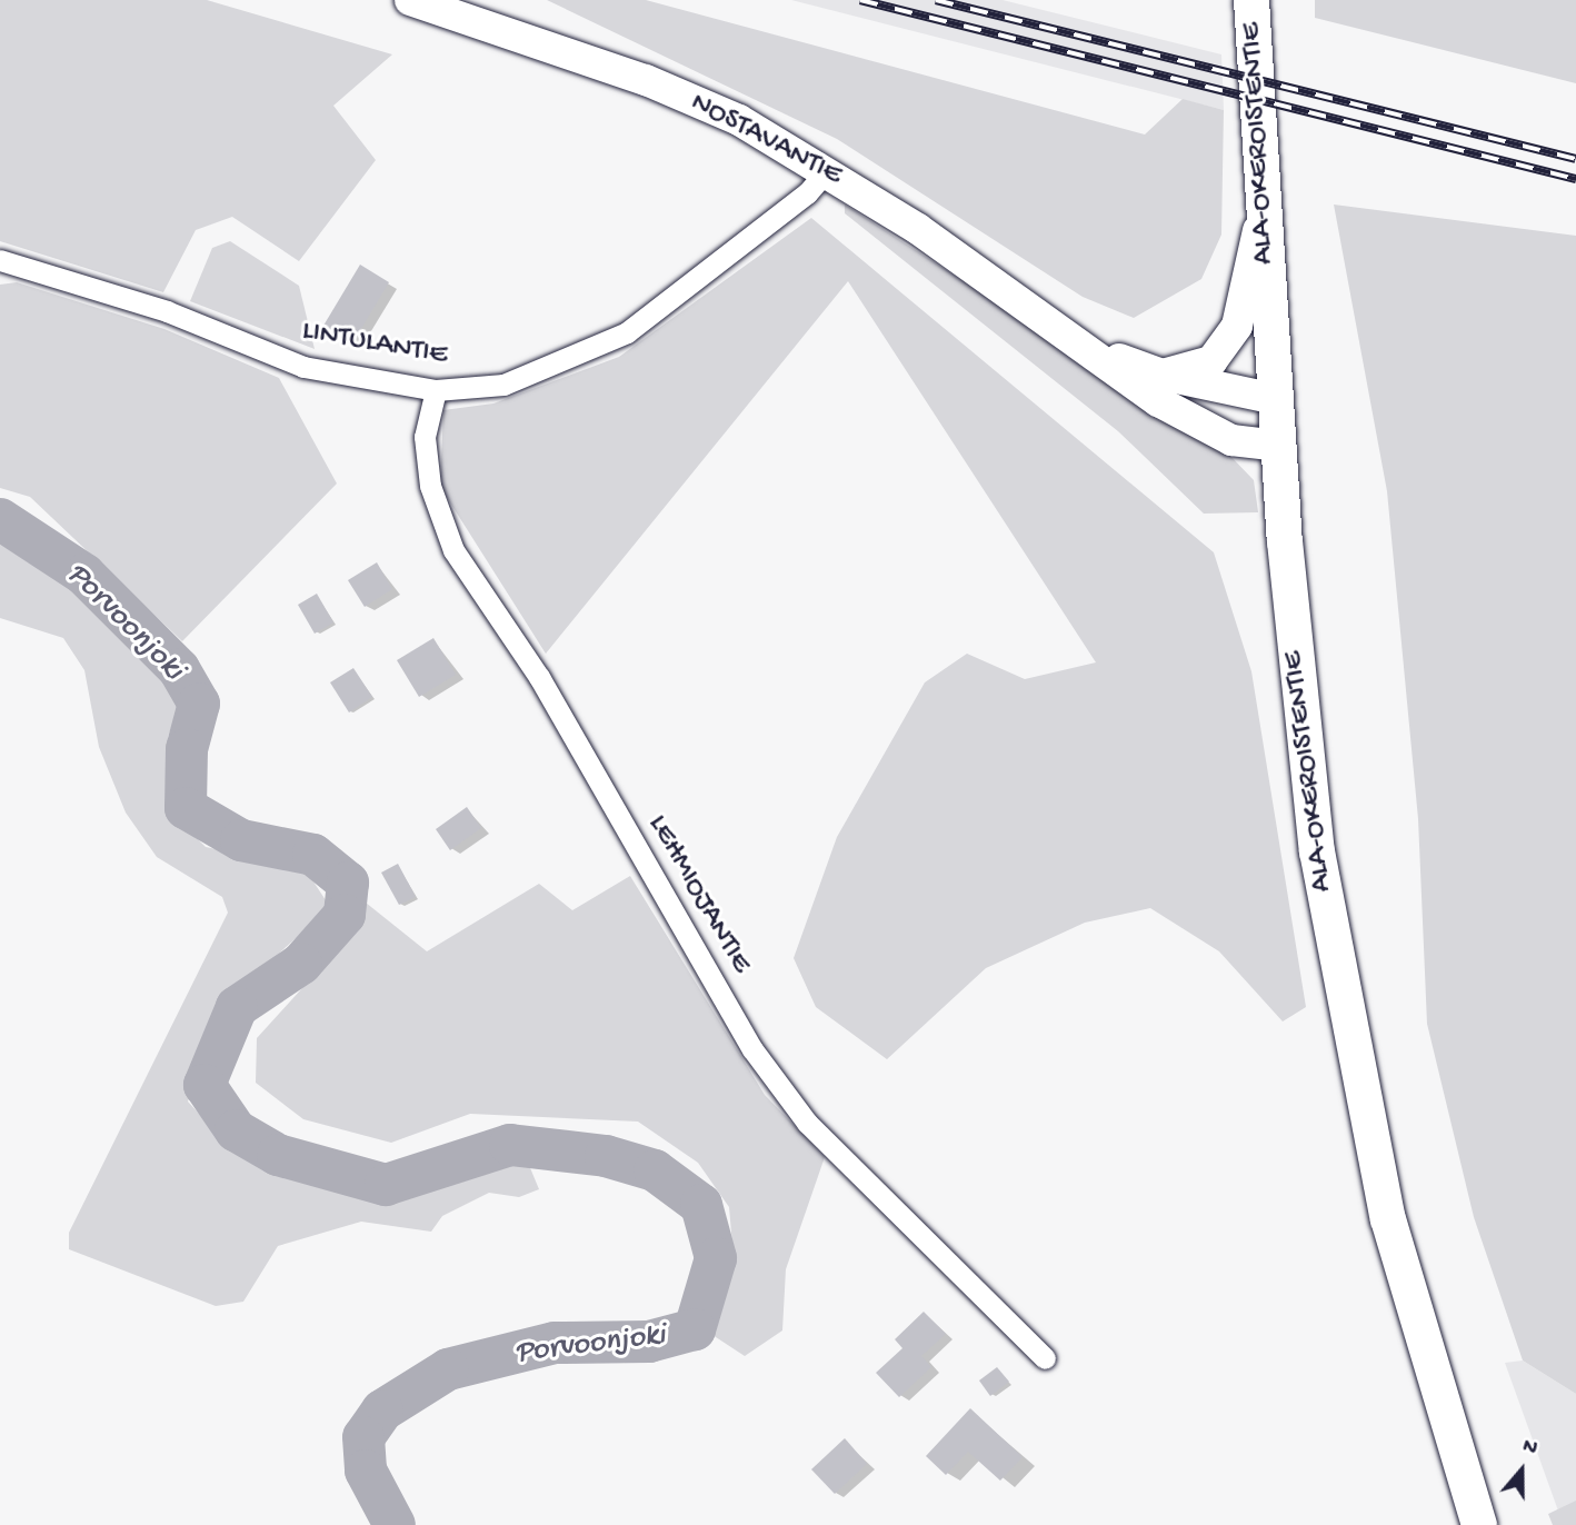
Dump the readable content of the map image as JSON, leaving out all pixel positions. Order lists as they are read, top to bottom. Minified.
{"streets":{"main road":["ALA-OKEROISTENTIE"],"street":["NOSTAVANTIE","LINTULANTIE","LEHMIOJANTIE"]},"crossings":[["NOSTAVANTIE","ALA-OKEROISTENTIE"],["NOSTAVANTIE","LINTULANTIE"],["LINTULANTIE","LEHMIOJANTIE"]],"water":["Porvoonjoki"],"north":"top"}
